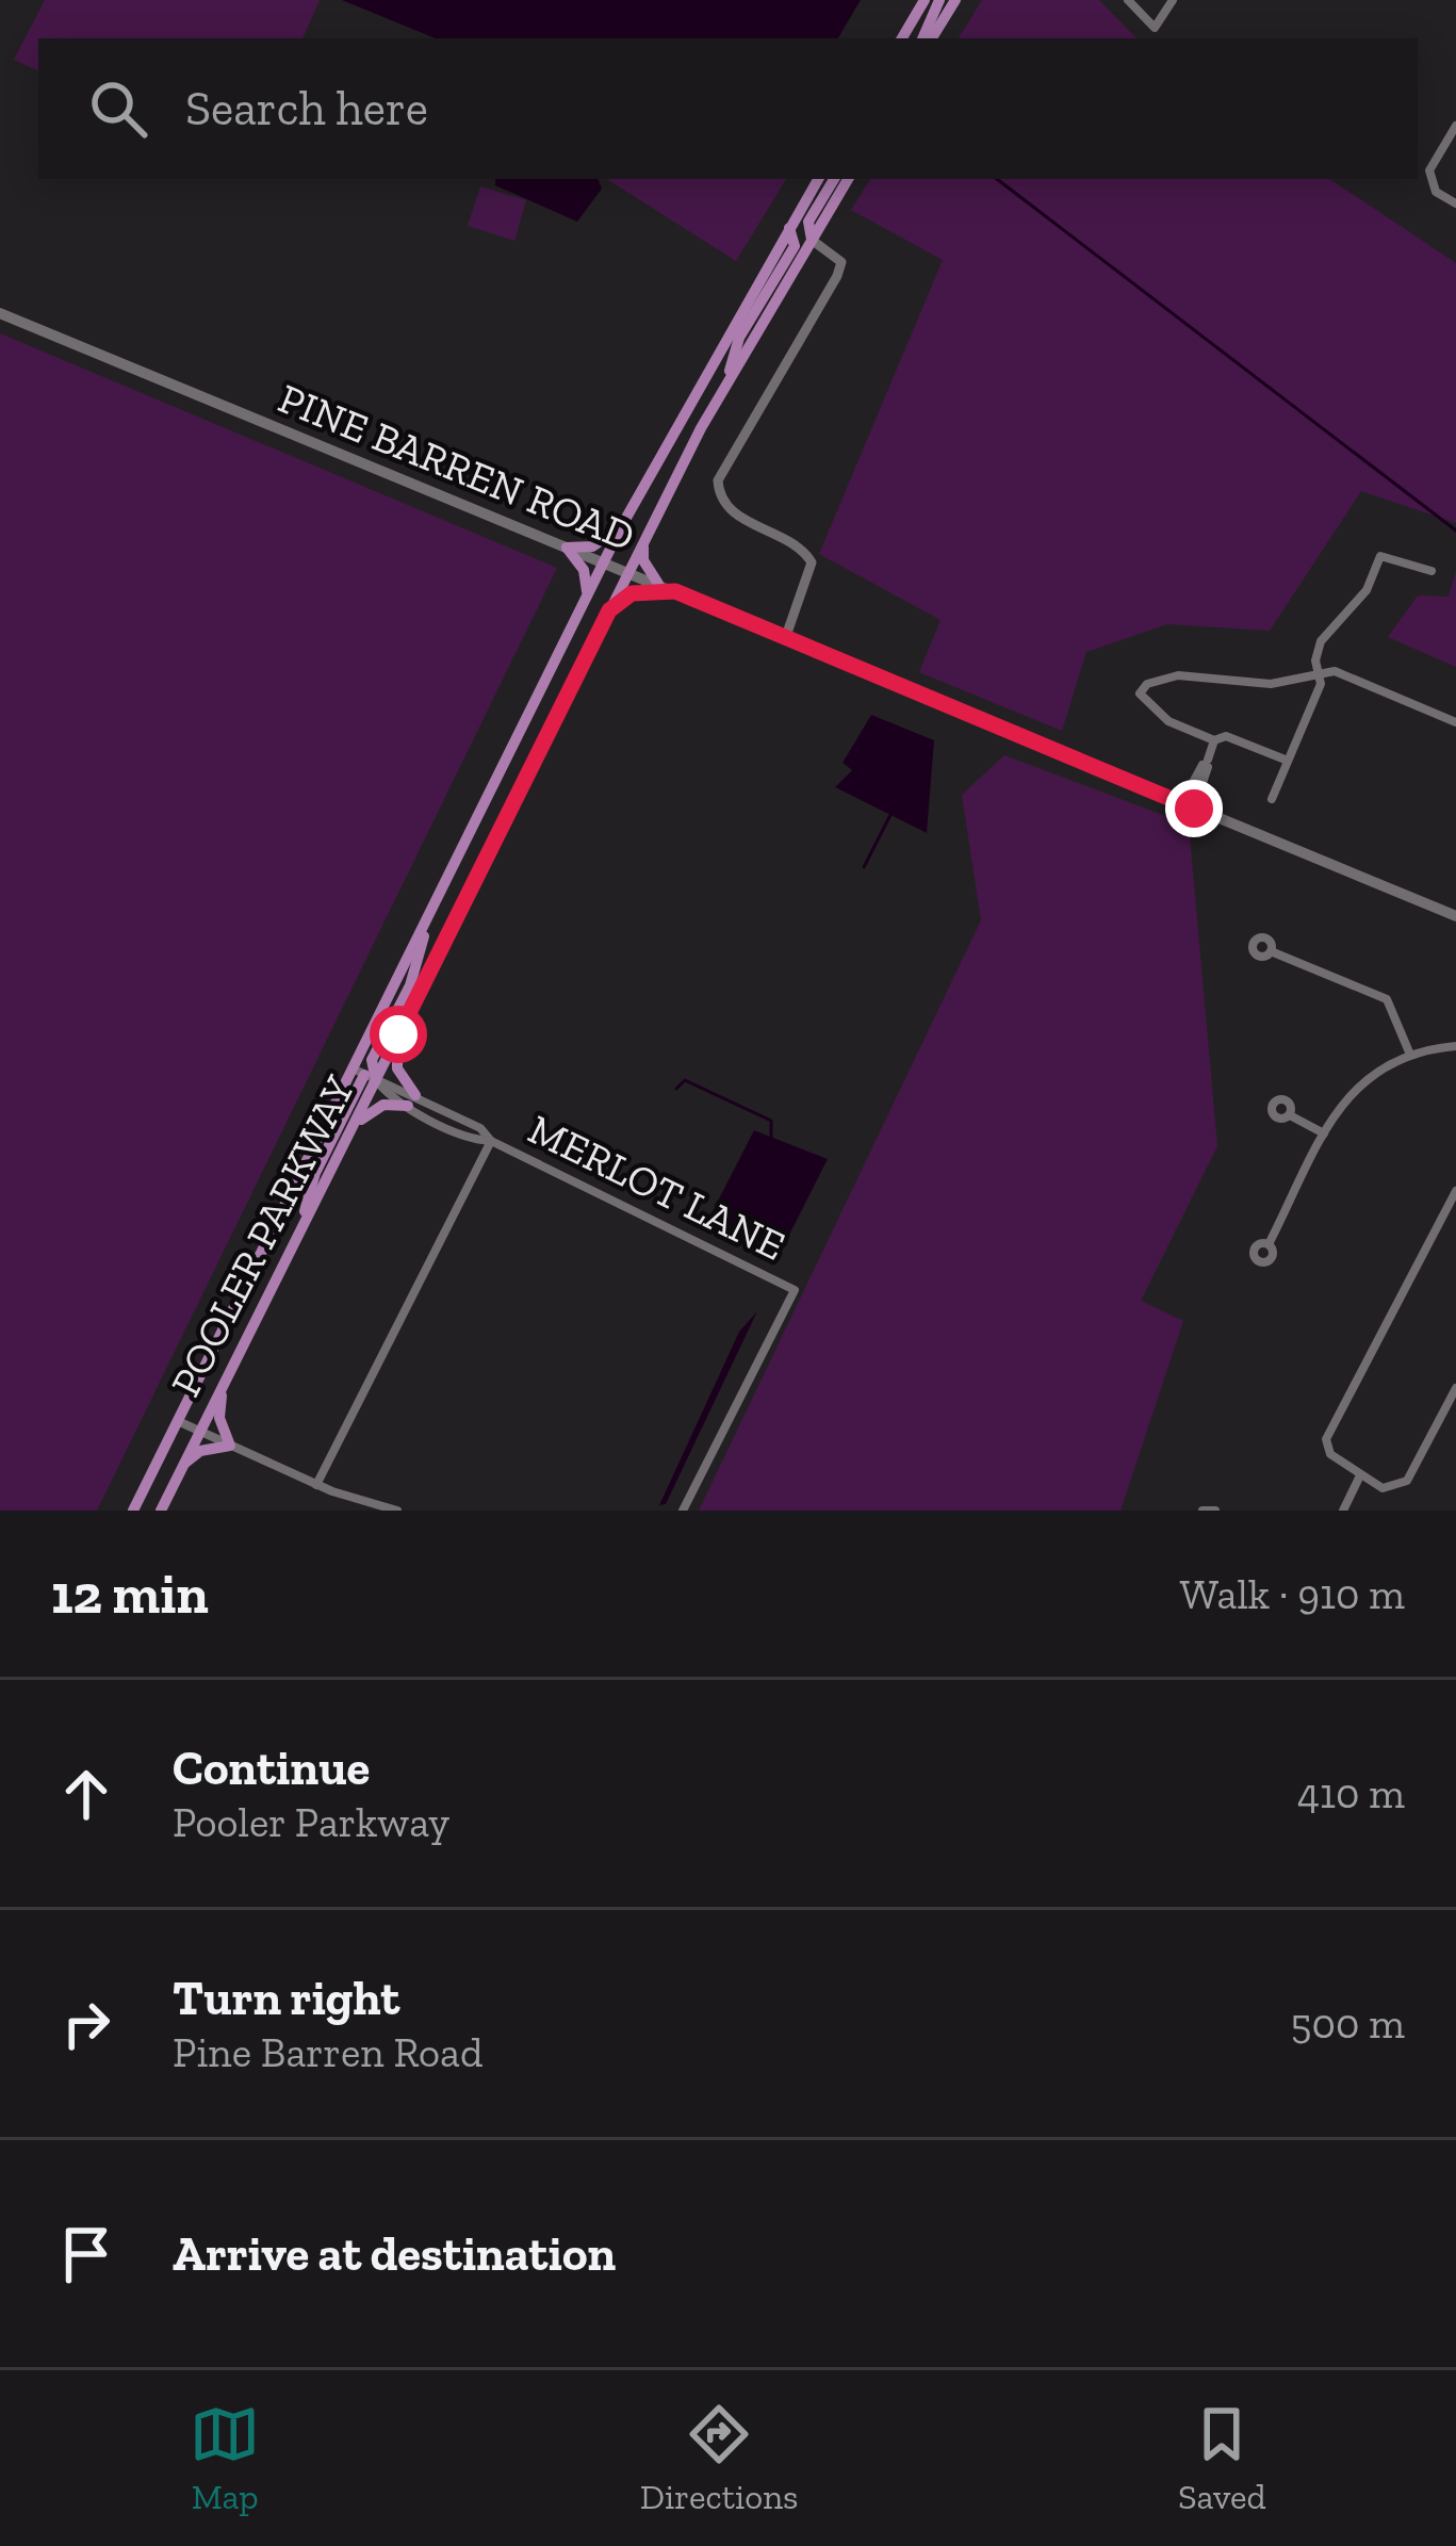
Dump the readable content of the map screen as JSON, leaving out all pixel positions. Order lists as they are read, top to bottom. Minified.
{"streets":{"main road":["PINE BARREN ROAD","POOLER PARKWAY"],"street":["MERLOT LANE"]},"crossings":[["PINE BARREN ROAD","POOLER PARKWAY"],["MERLOT LANE","POOLER PARKWAY"]],"page":{"search":"Search here","heading":["12 min","Walk · 910 m"],"list":[["Continue","Pooler Parkway","410 m"],["Turn right","Pine Barren Road","500 m"],"Arrive at destination"],"nav":["Map","Directions","Saved"]}}
